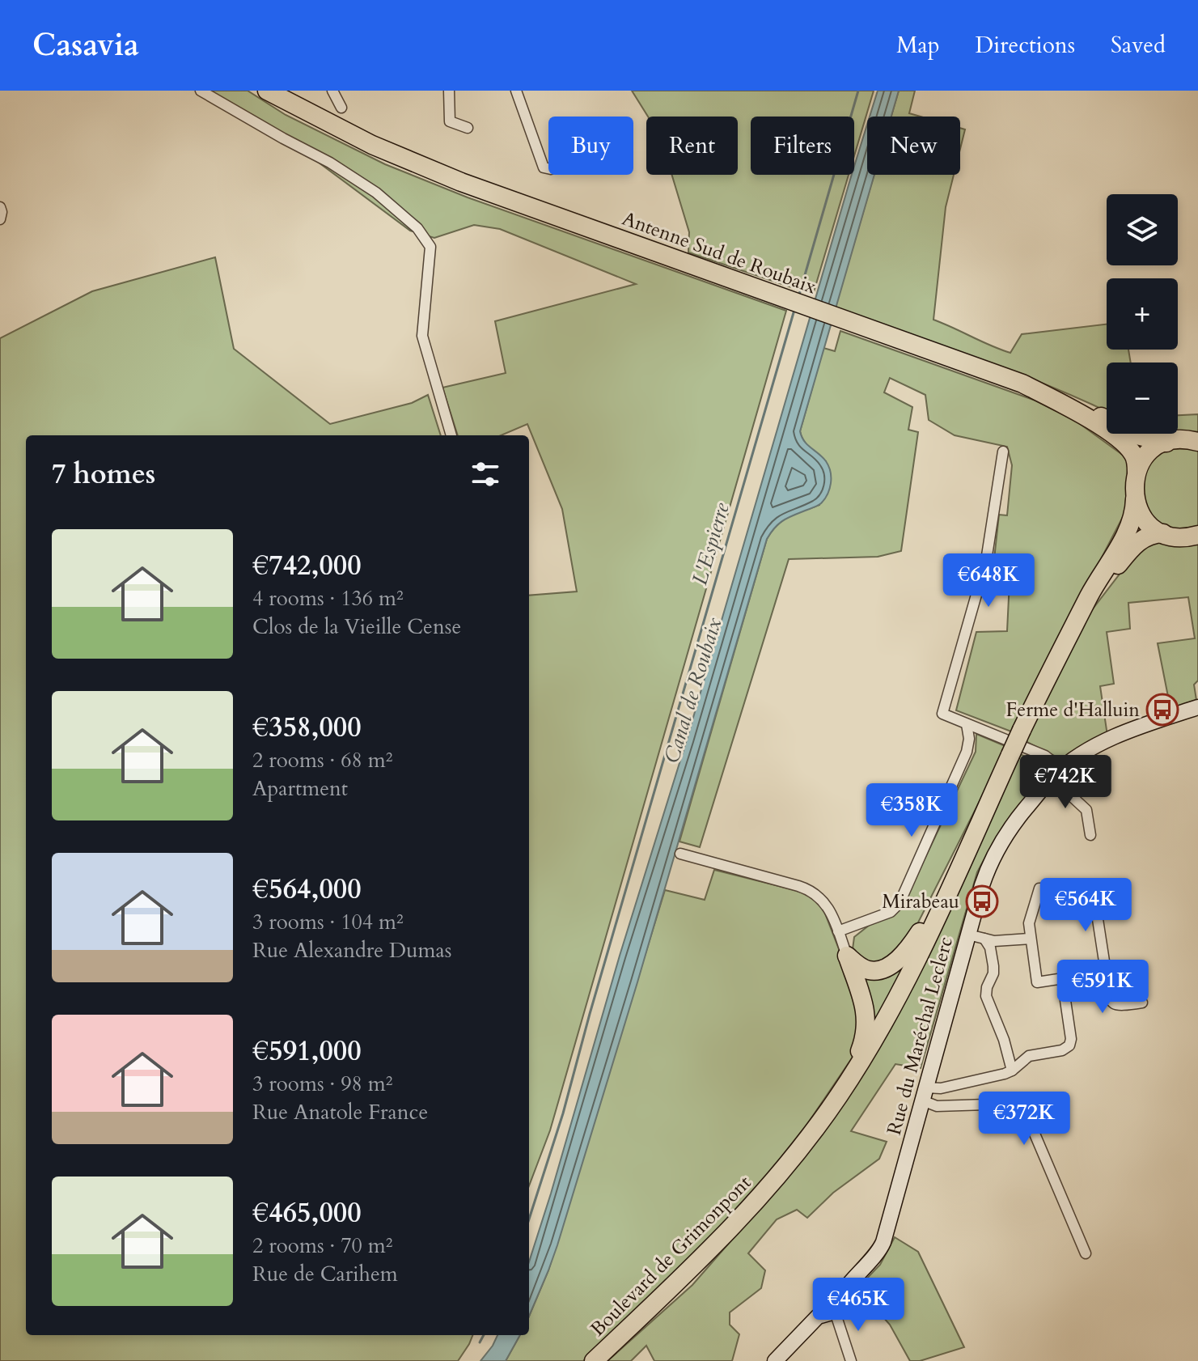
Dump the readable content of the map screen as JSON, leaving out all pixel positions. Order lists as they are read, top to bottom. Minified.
{"streets":{"highway":["Antenne Sud de Roubaix","Boulevard de Grimonpont"],"street":["Rue du Maréchal Leclerc"]},"water":["L'Espierre","Canal de Roubaix"],"places":{"bus stop":["Ferme d'Halluin","Mirabeau"]},"page":{"header":"Casavia","nav":["Map","Directions","Saved"],"chip":["Buy","Rent","Filters","New"],"map_buttons":["+","−"],"heading":"7 homes","list":[{"name":"€742,000","note":"4 rooms · 136 m² · Clos de la Vieille Cense"},{"name":"€358,000","note":"2 rooms · 68 m² · Apartment"},{"name":"€564,000","note":"3 rooms · 104 m² · Rue Alexandre Dumas"},{"name":"€591,000","note":"3 rooms · 98 m² · Rue Anatole France"},{"name":"€465,000","note":"2 rooms · 70 m² · Rue de Carihem"}],"price":["€648K","€742K","€358K","€564K","€591K","€372K","€465K"]}}
